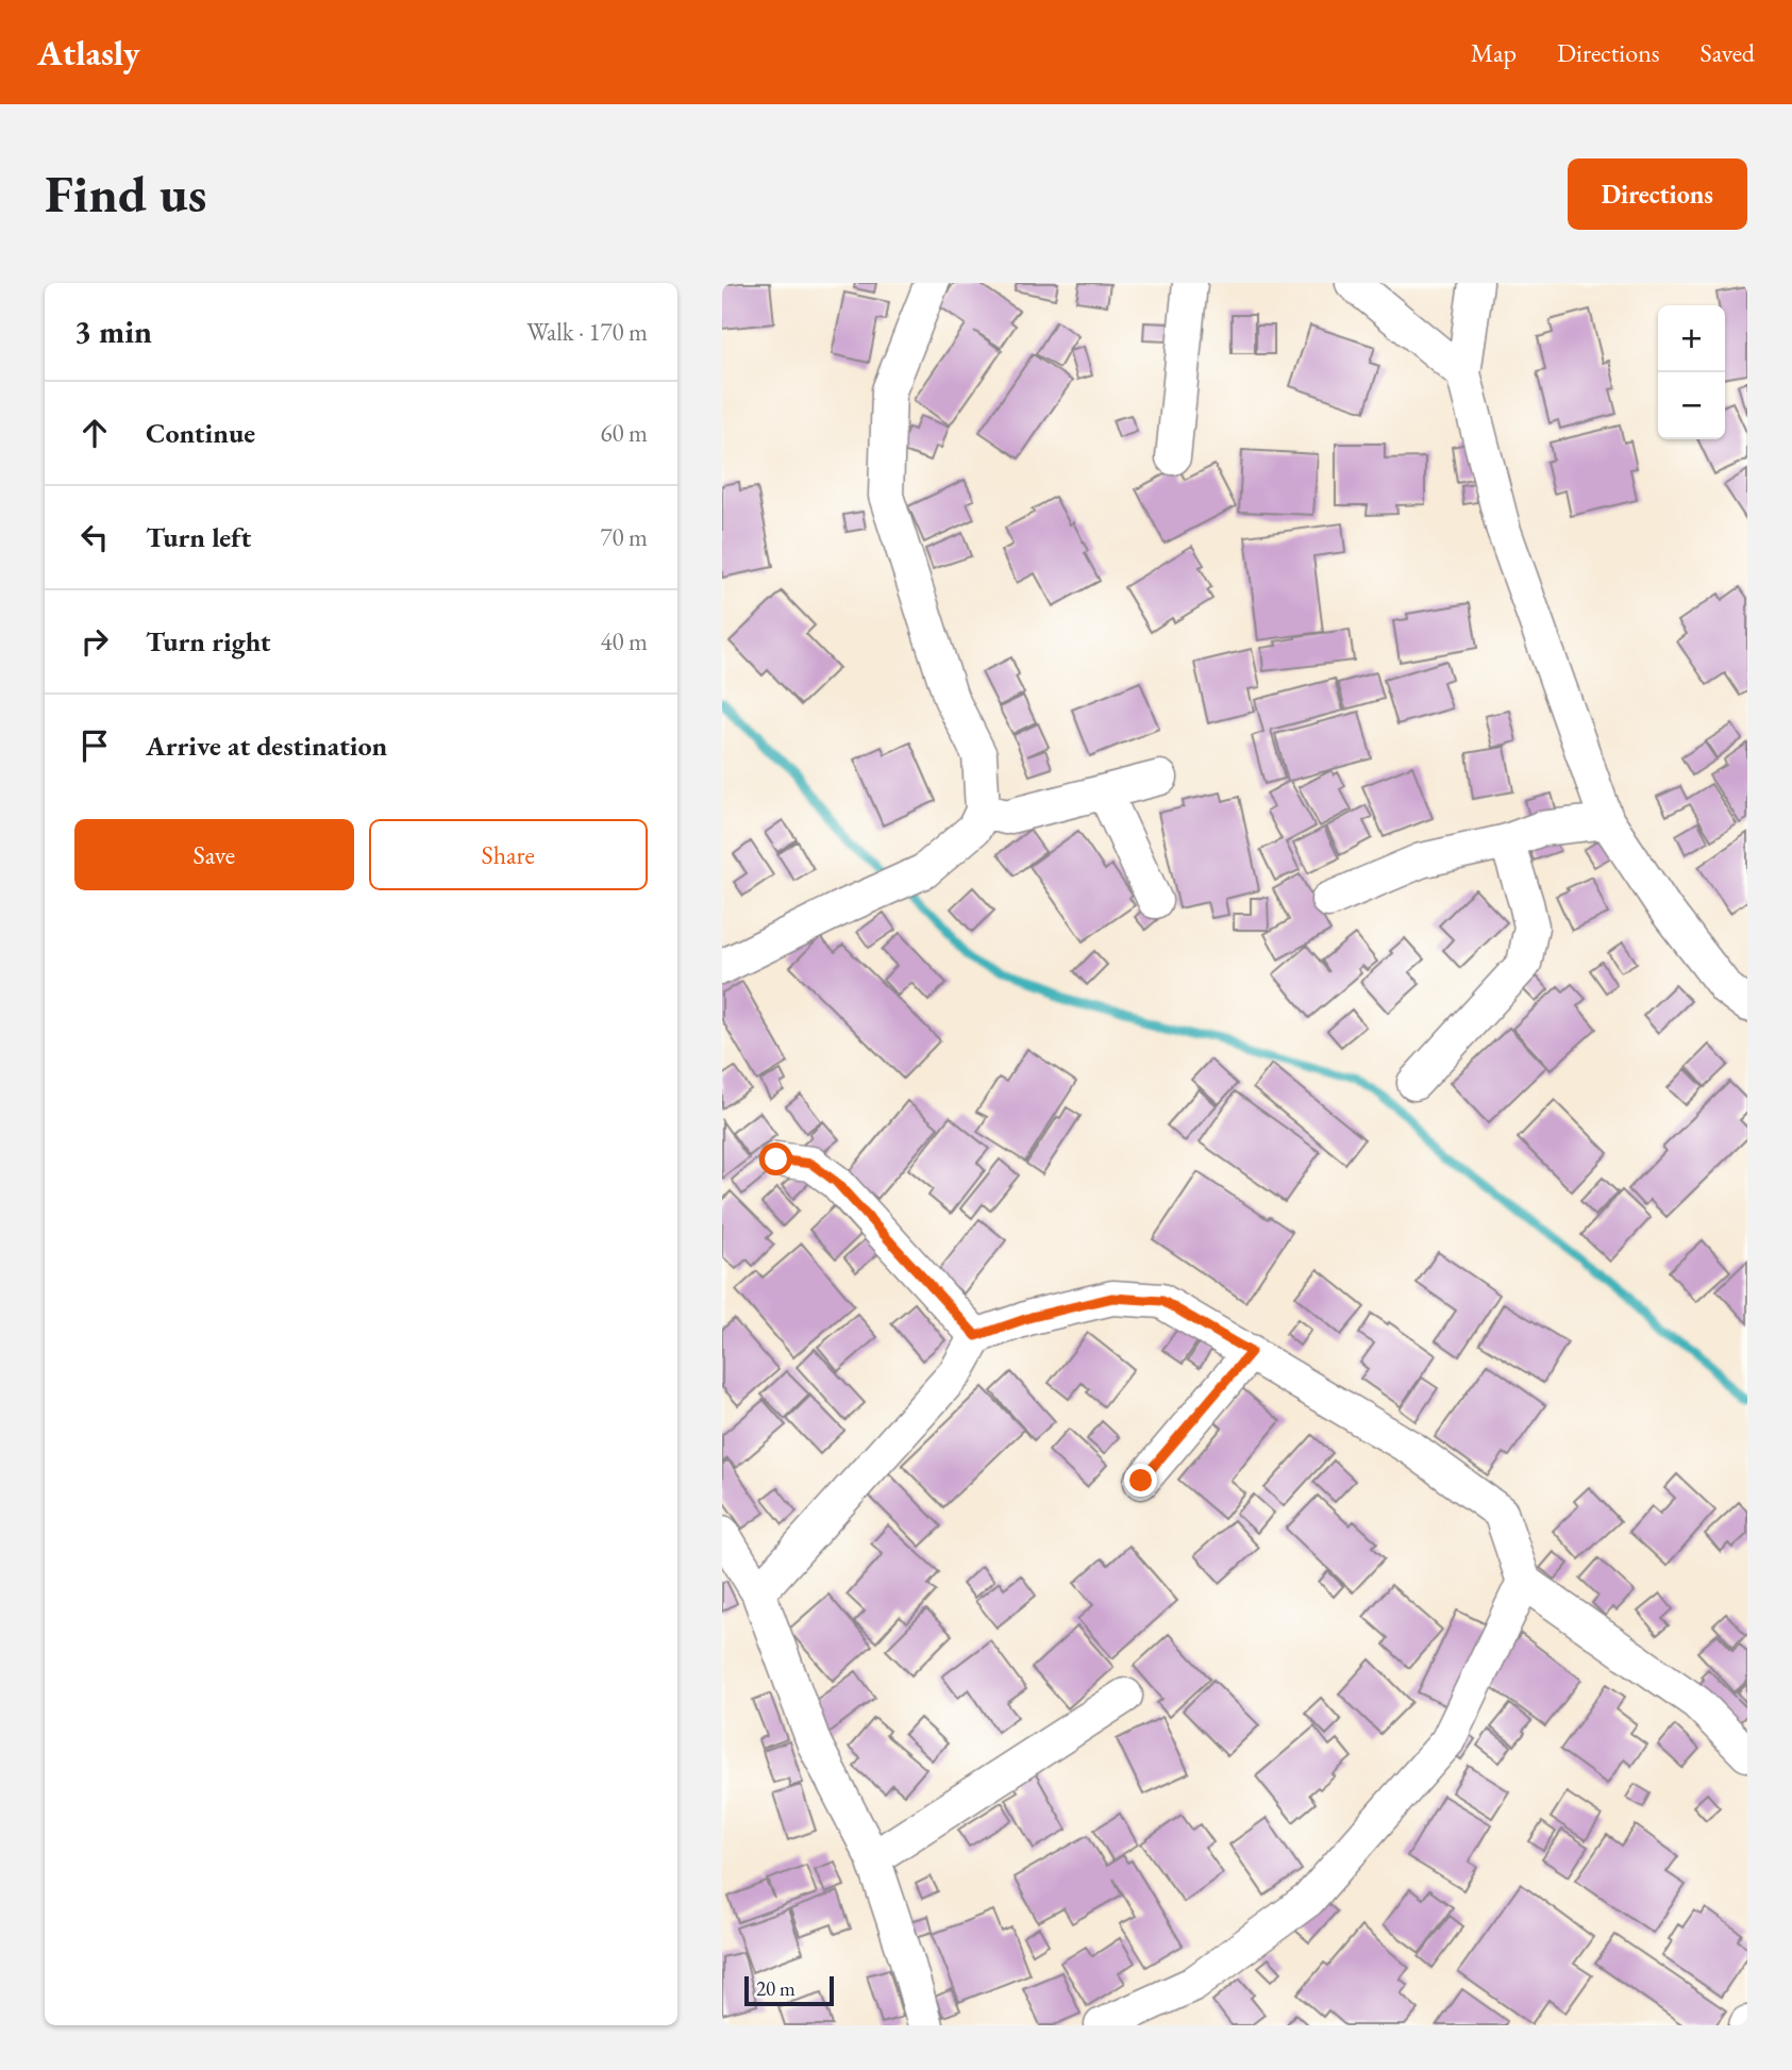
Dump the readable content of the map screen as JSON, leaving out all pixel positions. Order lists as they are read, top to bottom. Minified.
{"scale_bar":"20 m","page":{"header":"Atlasly","nav":["Map","Directions","Saved"],"buttons":["Directions",["Save","Share"]],"title":"Find us","heading":["3 min","Walk · 170 m"],"map_buttons":["+","−"],"list":[["Continue","60 m"],["Turn left","70 m"],["Turn right","40 m"],"Arrive at destination"],"scale":"20 m"}}
